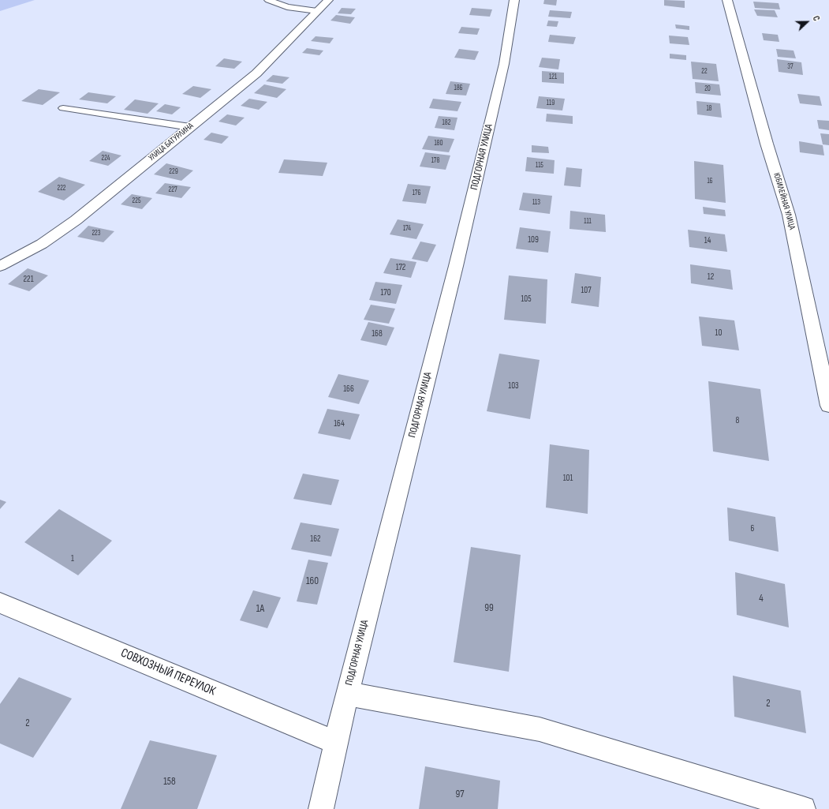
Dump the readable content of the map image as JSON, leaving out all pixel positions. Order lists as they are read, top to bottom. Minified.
{"streets":{"street":["УЛИЦА БАТУРЛИНА","ПОДГОРНАЯ УЛИЦА","ЮБИЛЕЙНАЯ УЛИЦА","СОВХОЗНЫЙ ПЕРЕУЛОК"]},"crossings":[["ПОДГОРНАЯ УЛИЦА","СОВХОЗНЫЙ ПЕРЕУЛОК"]],"house_numbers":["37","22","121","186","20","119","18","182","180","224","178","115","229","16","222","227","176","225","113","111","174","223","109","14","172","12","221","107","170","105","10","168","103","166","8","164","101","6","162","1","160","4","99","1А","2","2","158","97"],"north":"right"}
